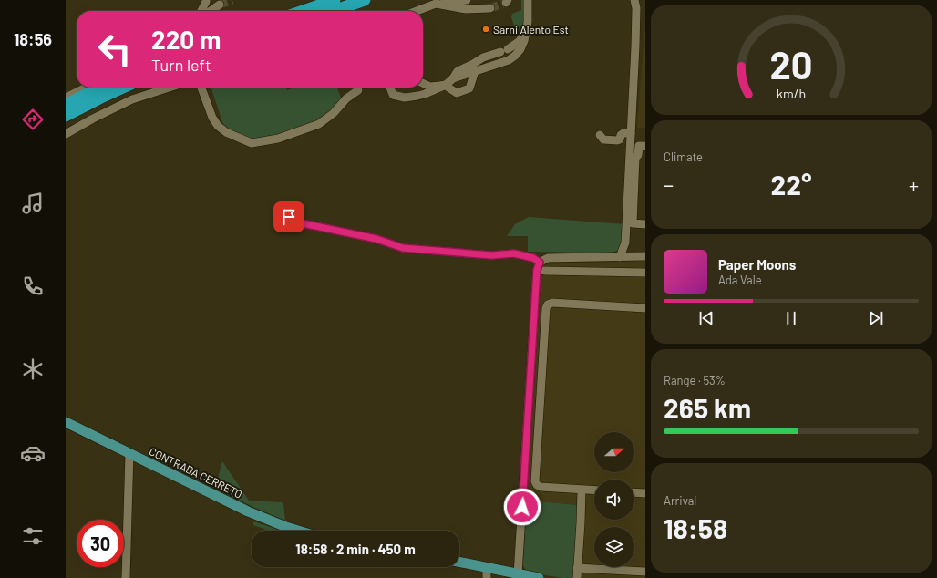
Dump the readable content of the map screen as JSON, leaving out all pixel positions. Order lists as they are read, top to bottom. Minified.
{"streets":{"main road":["CONTRADA CERRETO"]},"places":["Sarni Alento Est"],"north":"right","page":{"tabs":"18:56","turn":["220 m","Turn left"],"tile":["Climate",["Range · 53%","265 km"],["Arrival","18:58"]],"heat":["−","22°","+"],"song":["Paper Moons","Ada Vale"],"limit":"30","trip":"18:58 · 2 min · 450 m","gauge":["20","km/h"]}}
